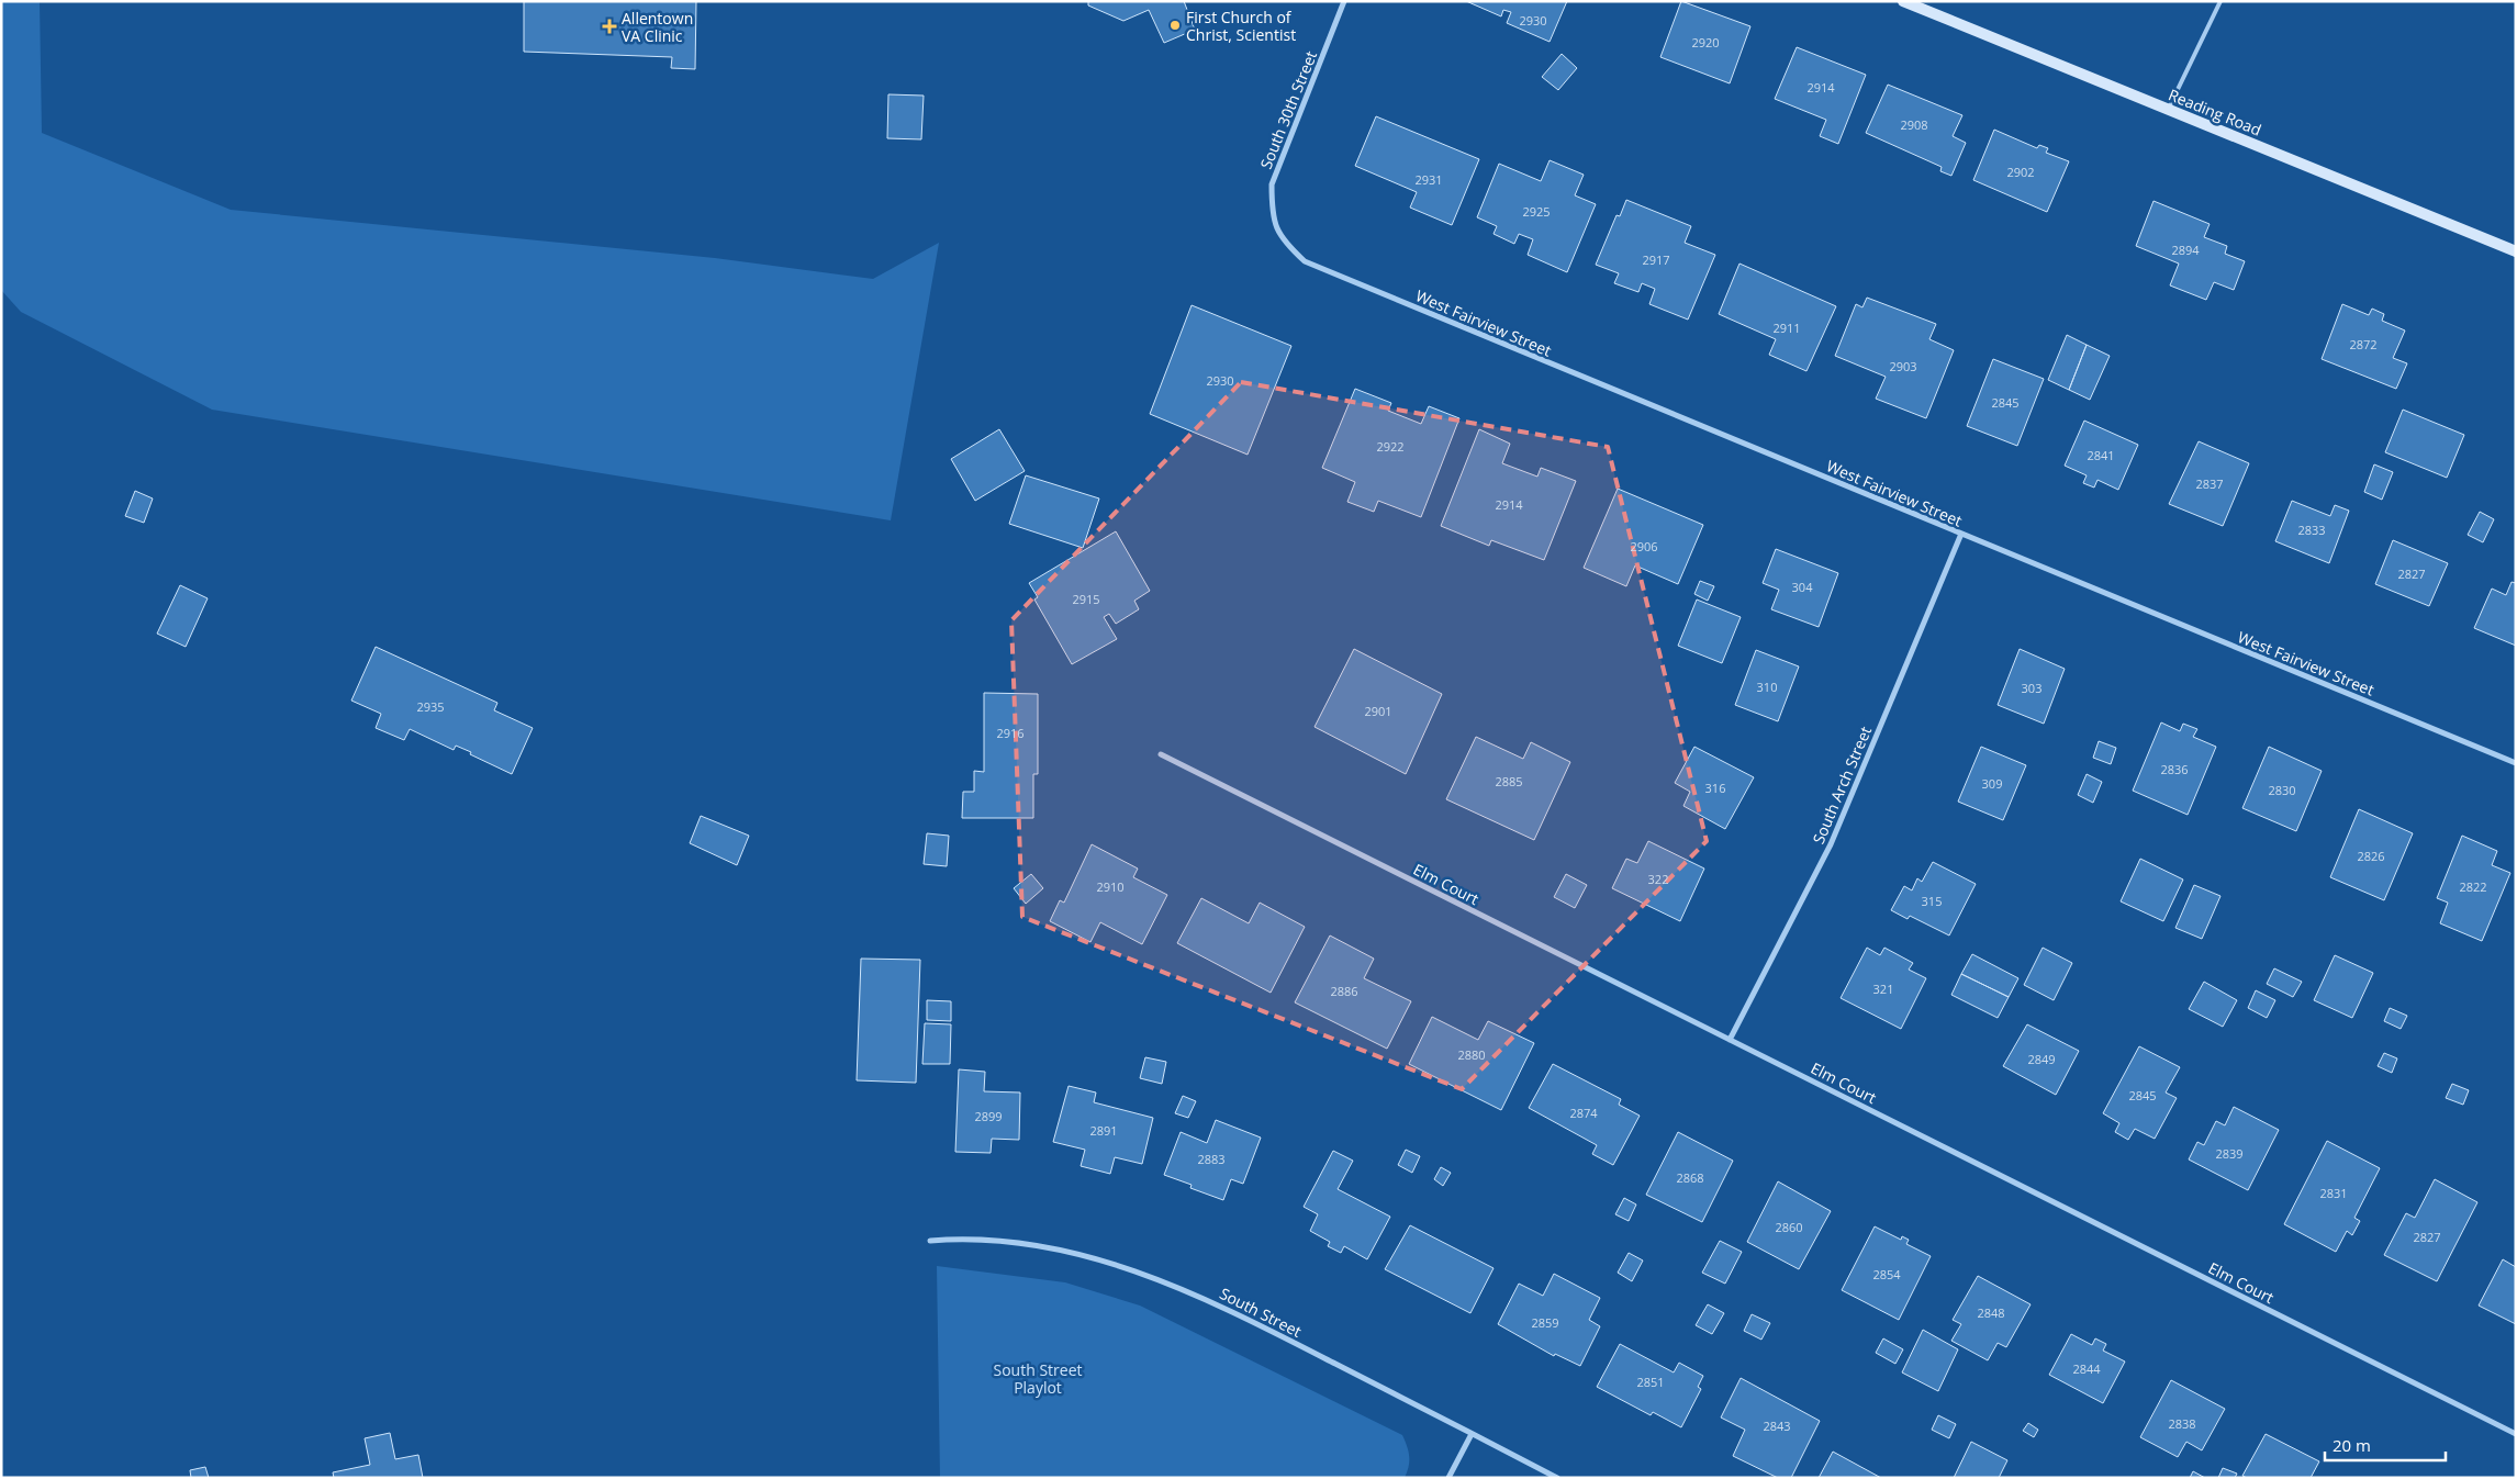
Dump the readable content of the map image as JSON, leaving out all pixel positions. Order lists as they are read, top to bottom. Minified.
{"streets":{"street":["South 30th Street","Reading Road","West Fairview Street","South Arch Street","Elm Court","South Street"]},"crossings":[["South 30th Street","West Fairview Street"],["West Fairview Street","South Arch Street"],["South Arch Street","Elm Court"]],"parks":["South Street Playlot"],"places":{"other":["First Church of Christ, Scientist"],"health":["Allentown VA Clinic"]},"house_numbers":["2930","2920","2914","2908","2902","2931","2925","2894","2917","2911","2872","2903","2930","2845","2922","2841","2837","2914","2833","2906","2827","304","2915","310","303","2935","2901","2916","2836","2885","309","316","2830","2826","322","2910","2822","315","321","2886","2880","2849","2845","2874","2899","2891","2839","2883","2868","2831","2860","2827","2854","2848","2859","2844","2851","2838","2843"],"scale_bar":"20 m"}
